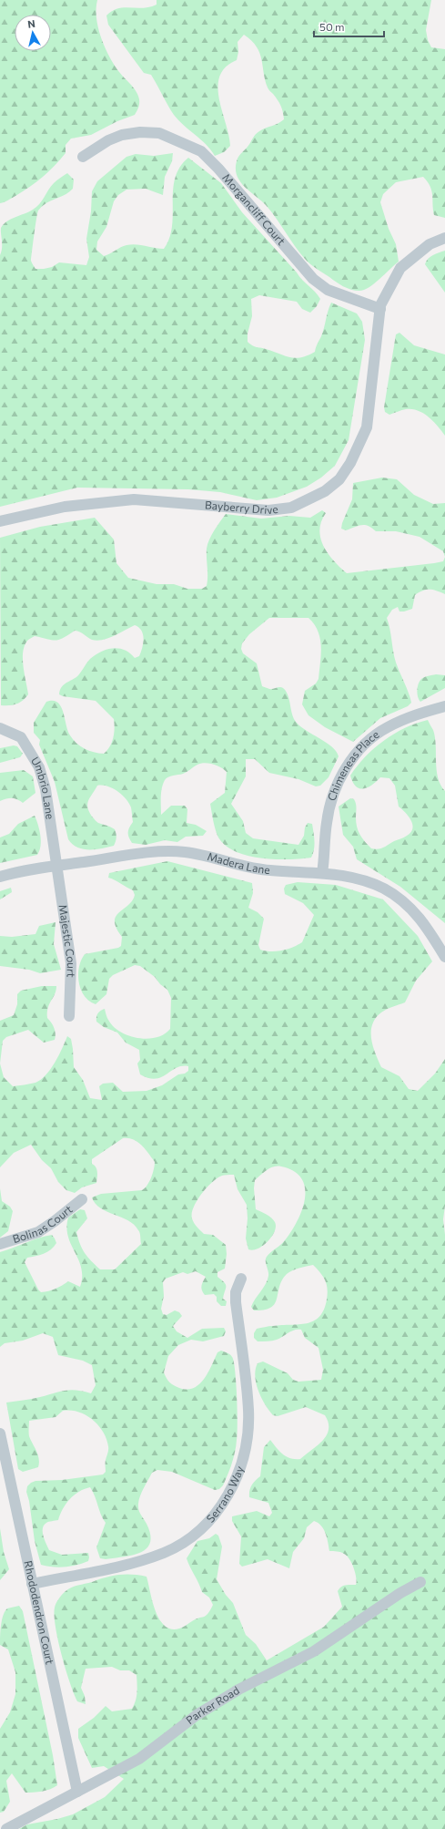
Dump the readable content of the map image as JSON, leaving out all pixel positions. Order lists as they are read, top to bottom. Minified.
{"streets":{"street":["Morgancliff Court","Bayberry Drive","Chimeneas Place","Umbrio Lane","Madera Lane","Majestic Court","Bolinas Court","Serrano Way","Rhododendron Court","Parker Road"]},"crossings":[["Morgancliff Court","Bayberry Drive"],["Chimeneas Place","Madera Lane"],["Umbrio Lane","Madera Lane"],["Umbrio Lane","Majestic Court"],["Madera Lane","Majestic Court"],["Serrano Way","Rhododendron Court"],["Rhododendron Court","Parker Road"]],"scale_bar":"50 m","north":"top"}
